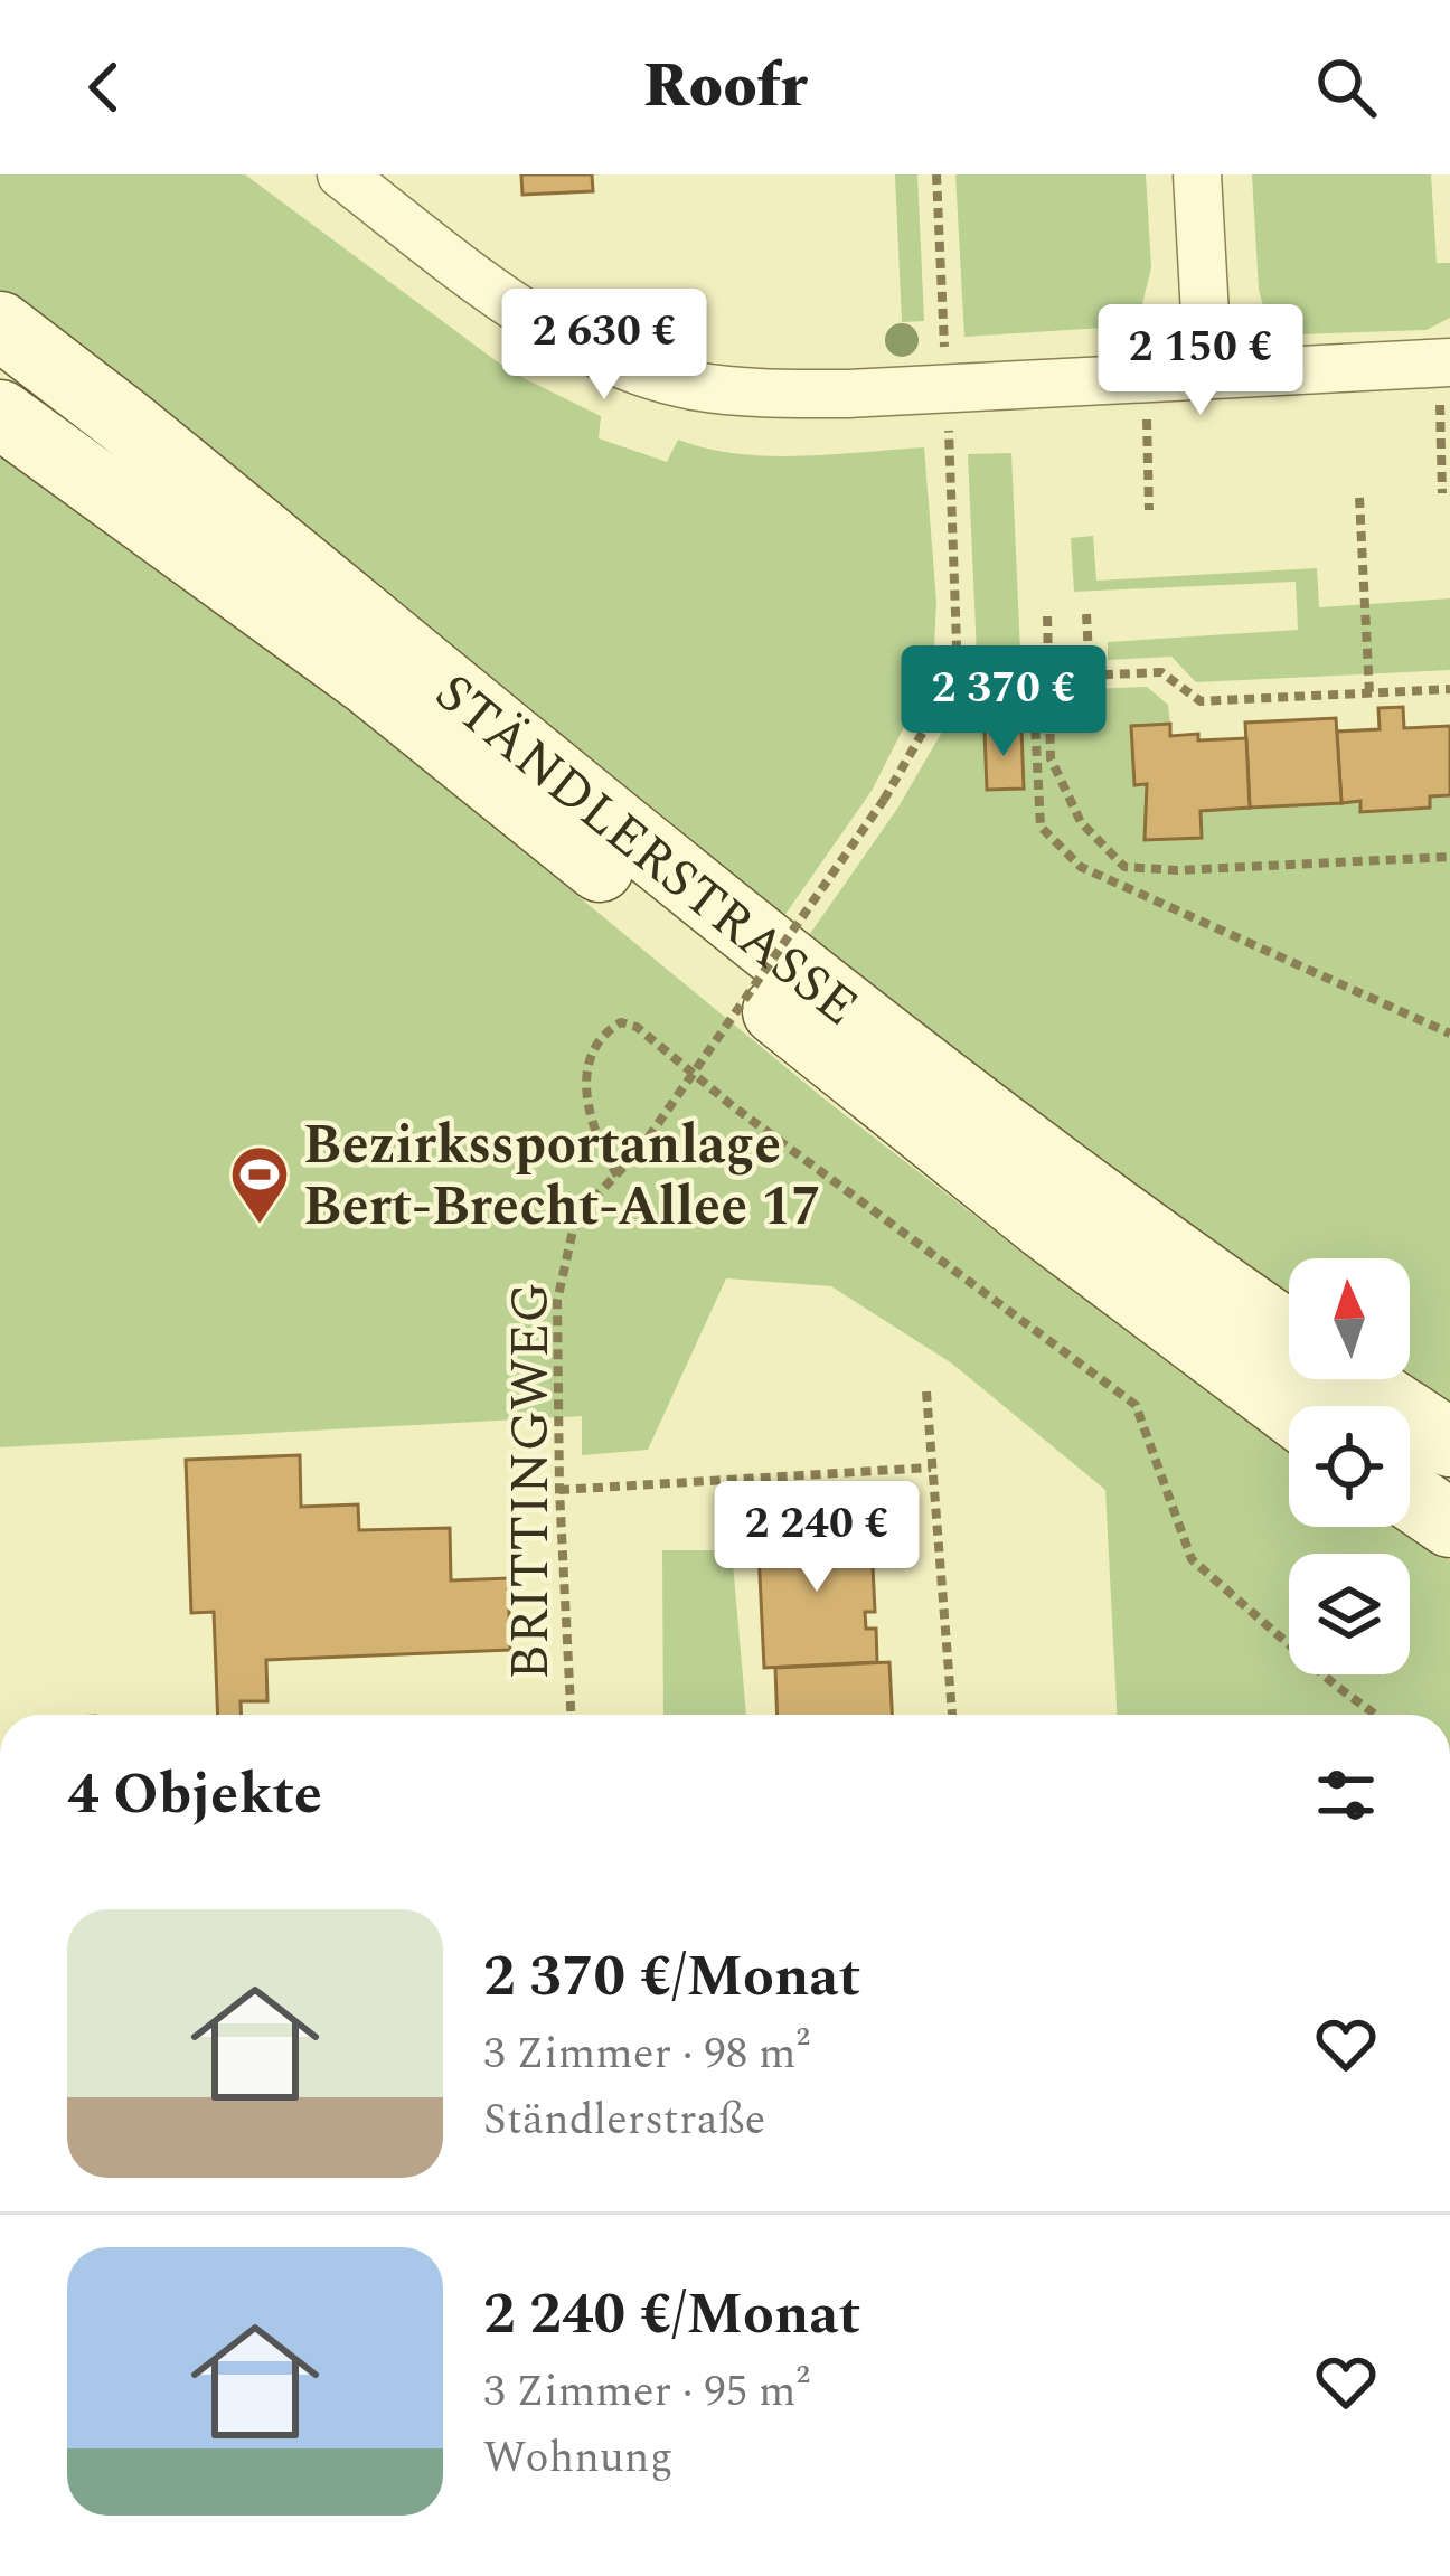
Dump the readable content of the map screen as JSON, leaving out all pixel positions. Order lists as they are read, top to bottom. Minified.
{"streets":{"main road":["STÄNDLERSTRASSE"],"path":["BRITTINGWEG"]},"places":{"sports":["Bezirkssportanlage Bert-Brecht-Allee 17"]},"north":"top","page":{"header":"Roofr","price":["2 630 €","2 150 €","2 370 €","2 240 €"],"heading":"4 Objekte","list":[{"name":"2 370 €/Monat","note":"3 Zimmer · 98 m² · Ständlerstraße"},{"name":"2 240 €/Monat","note":"3 Zimmer · 95 m² · Wohnung"}]}}
